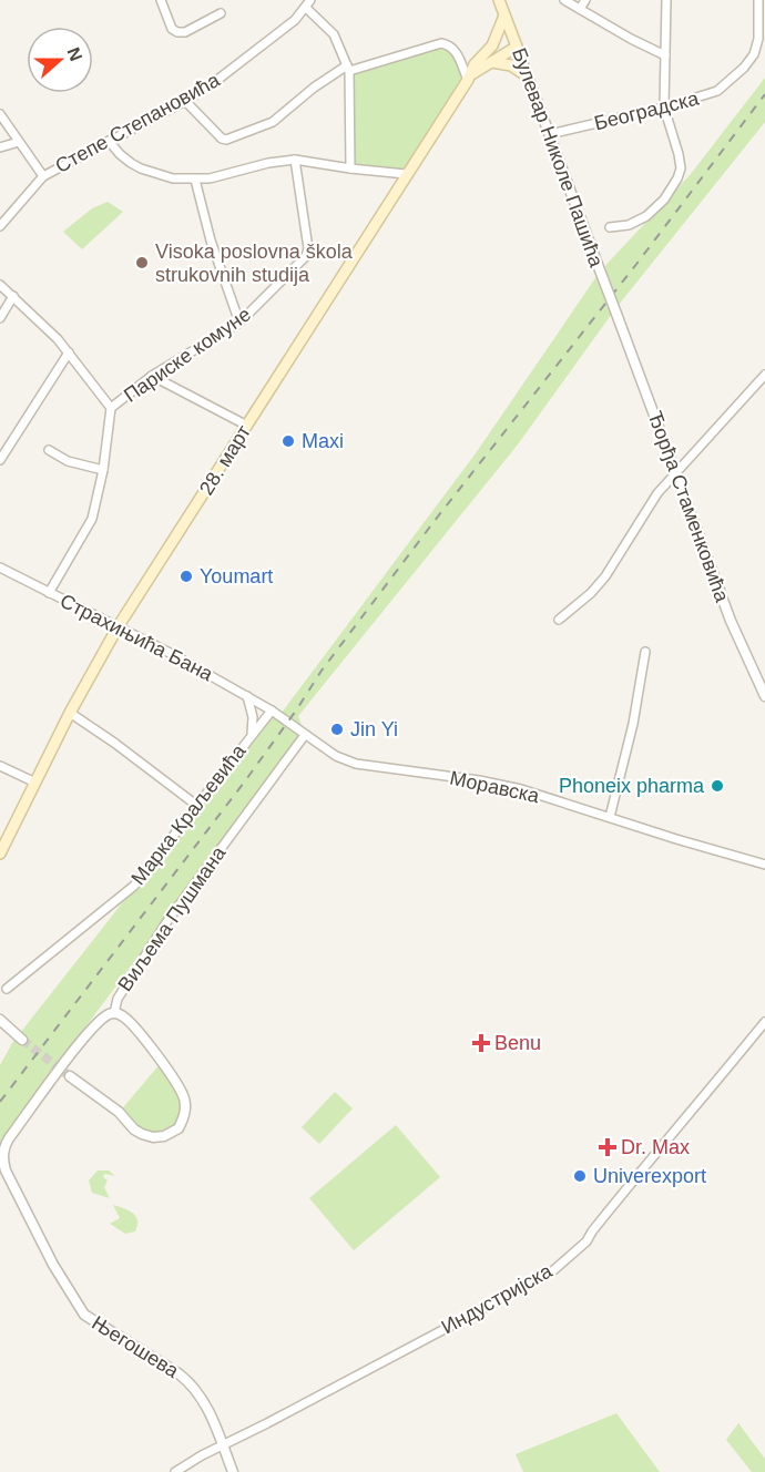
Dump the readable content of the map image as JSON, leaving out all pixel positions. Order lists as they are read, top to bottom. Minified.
{"streets":{"main road":["Булевар Николе Пашића","28. март"],"street":["Београдска","Степе Степановића","Париске комуне","Ђорђа Стаменковића","Страхињића Бана","Моравска","Марка Краљевића","Виљема Пушмана","Индустријска","Његошева"]},"crossings":[["Београдска","Булевар Николе Пашића"],["Булевар Николе Пашића","28. март"],["Булевар Николе Пашића","Ђорђа Стаменковића"],["28. март","Страхињића Бана"],["Страхињића Бана","Моравска"],["Страхињића Бана","Марка Краљевића"],["Моравска","Марка Краљевића"],["Моравска","Виљема Пушмана"],["Виљема Пушмана","Његошева"],["Индустријска","Његошева"]],"places":{"other":["Visoka poslovna škola strukovnih studija","Maxi","Youmart","Jin Yi","Phoneix pharma","Univerexport"],"health":["Benu","Dr. Max"]},"north":"right"}
